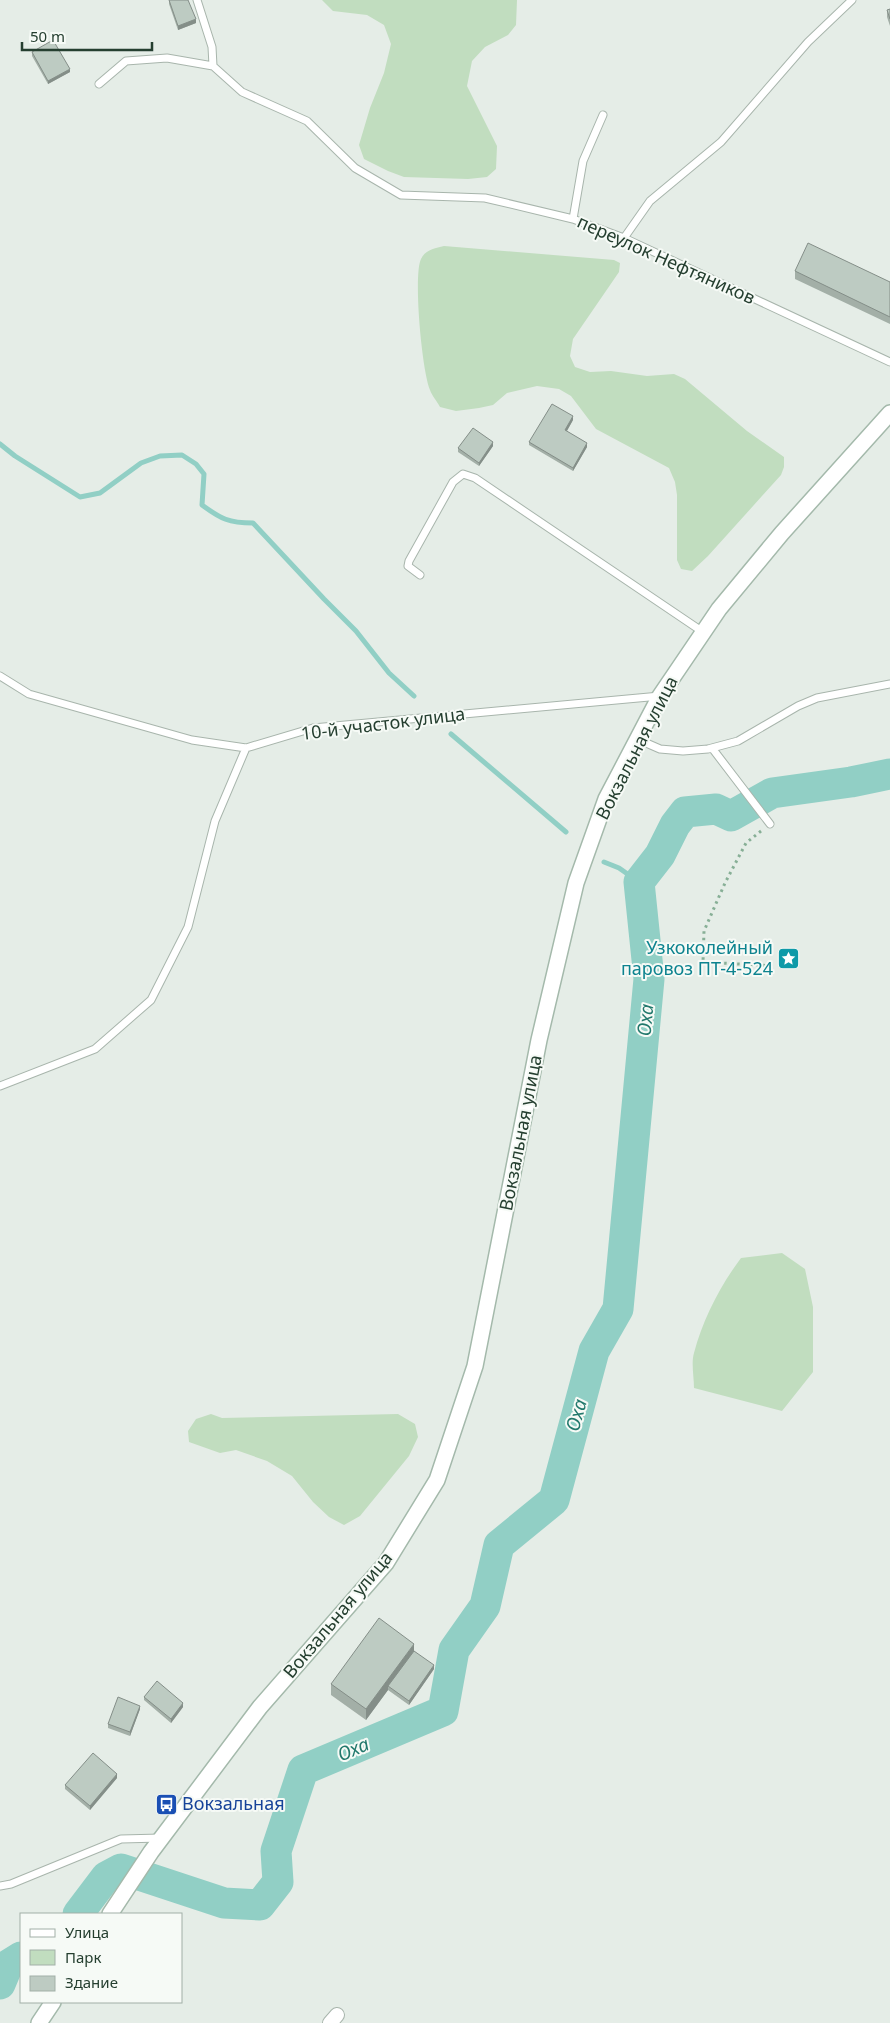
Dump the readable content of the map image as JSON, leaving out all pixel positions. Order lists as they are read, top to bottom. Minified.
{"streets":{"street":["Вокзальная улица"],"lane":["переулок Нефтяников","10-й участок улица"]},"crossings":[["10-й участок улица","Вокзальная улица"]],"water":["Оха"],"places":{"place":["Узкоколейный паровоз ПТ-4-524"],"bus stop":["Вокзальная"]},"legend":["Улица","Парк","Здание"],"scale_bar":"50 m"}
